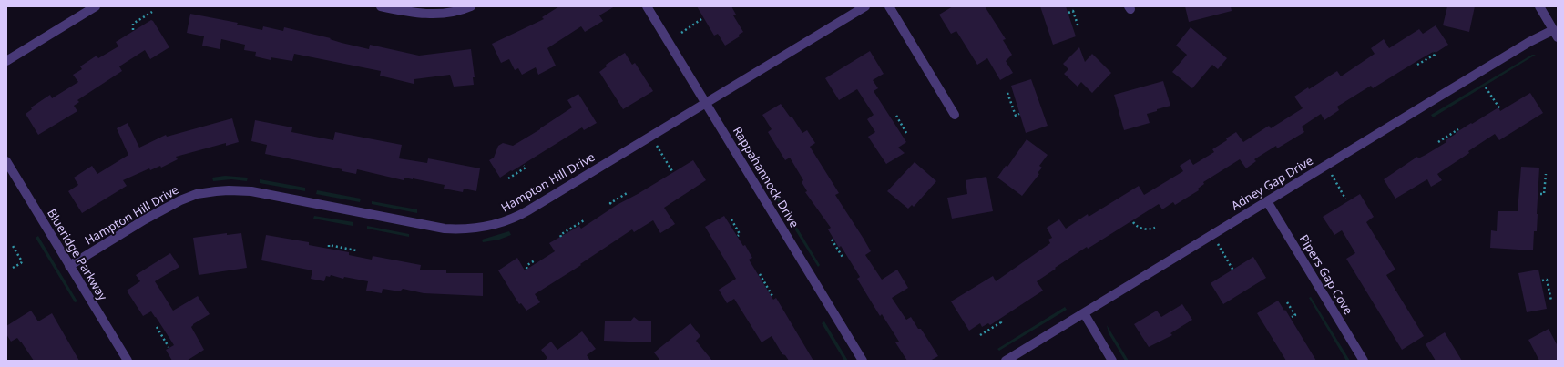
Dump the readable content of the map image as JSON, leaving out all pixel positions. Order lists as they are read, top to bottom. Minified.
{"streets":{"street":["Rappahannock Drive","Hampton Hill Drive","Adney Gap Drive","Blueridge Parkway","Pipers Gap Cove"]},"crossings":[["Rappahannock Drive","Hampton Hill Drive"],["Hampton Hill Drive","Blueridge Parkway"],["Adney Gap Drive","Pipers Gap Cove"]]}
